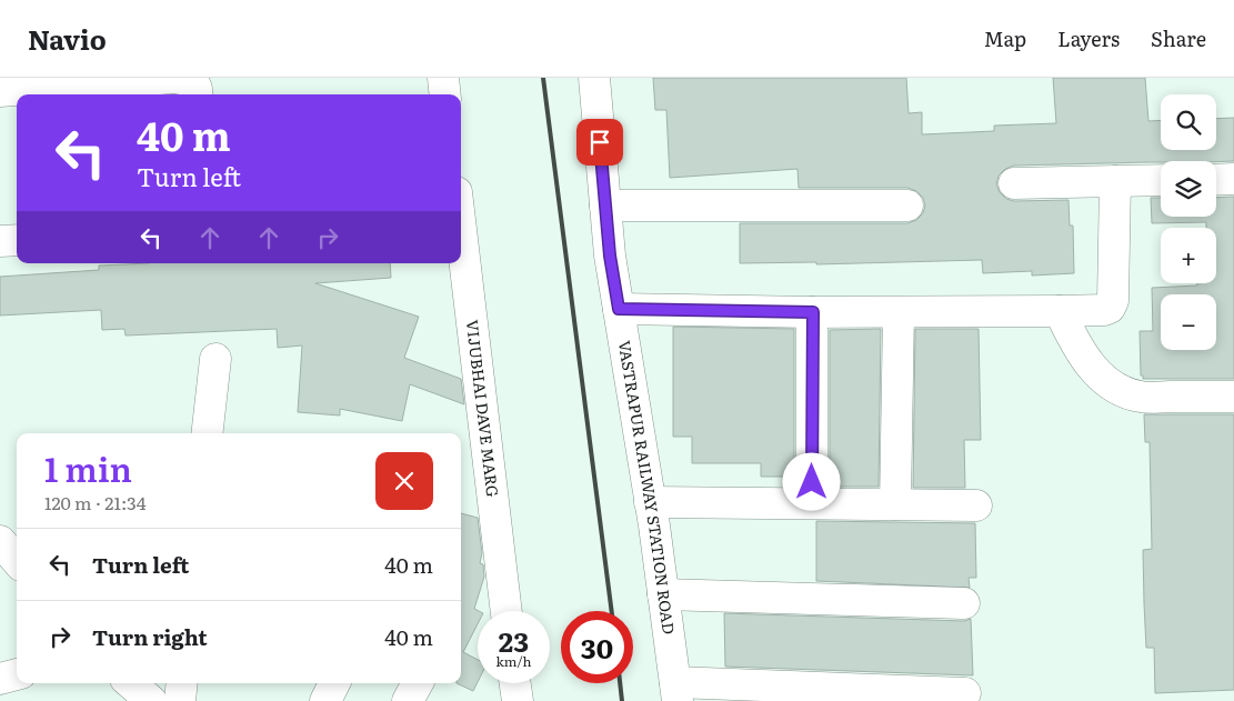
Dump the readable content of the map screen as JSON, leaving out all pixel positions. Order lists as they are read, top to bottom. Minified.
{"streets":{"street":["VIJUBHAI DAVE MARG","VASTRAPUR RAILWAY STATION ROAD"]},"page":{"header":"Navio","nav":["Map","Layers","Share"],"map_buttons":["+","−"],"turn":["40 m","Turn left"],"heading":["1 min","120 m · 21:34"],"list":[{"name":"Turn left","value":"40 m"},{"name":"Turn right","value":"40 m"}],"speed":"23 km/h","limit":"30"}}
